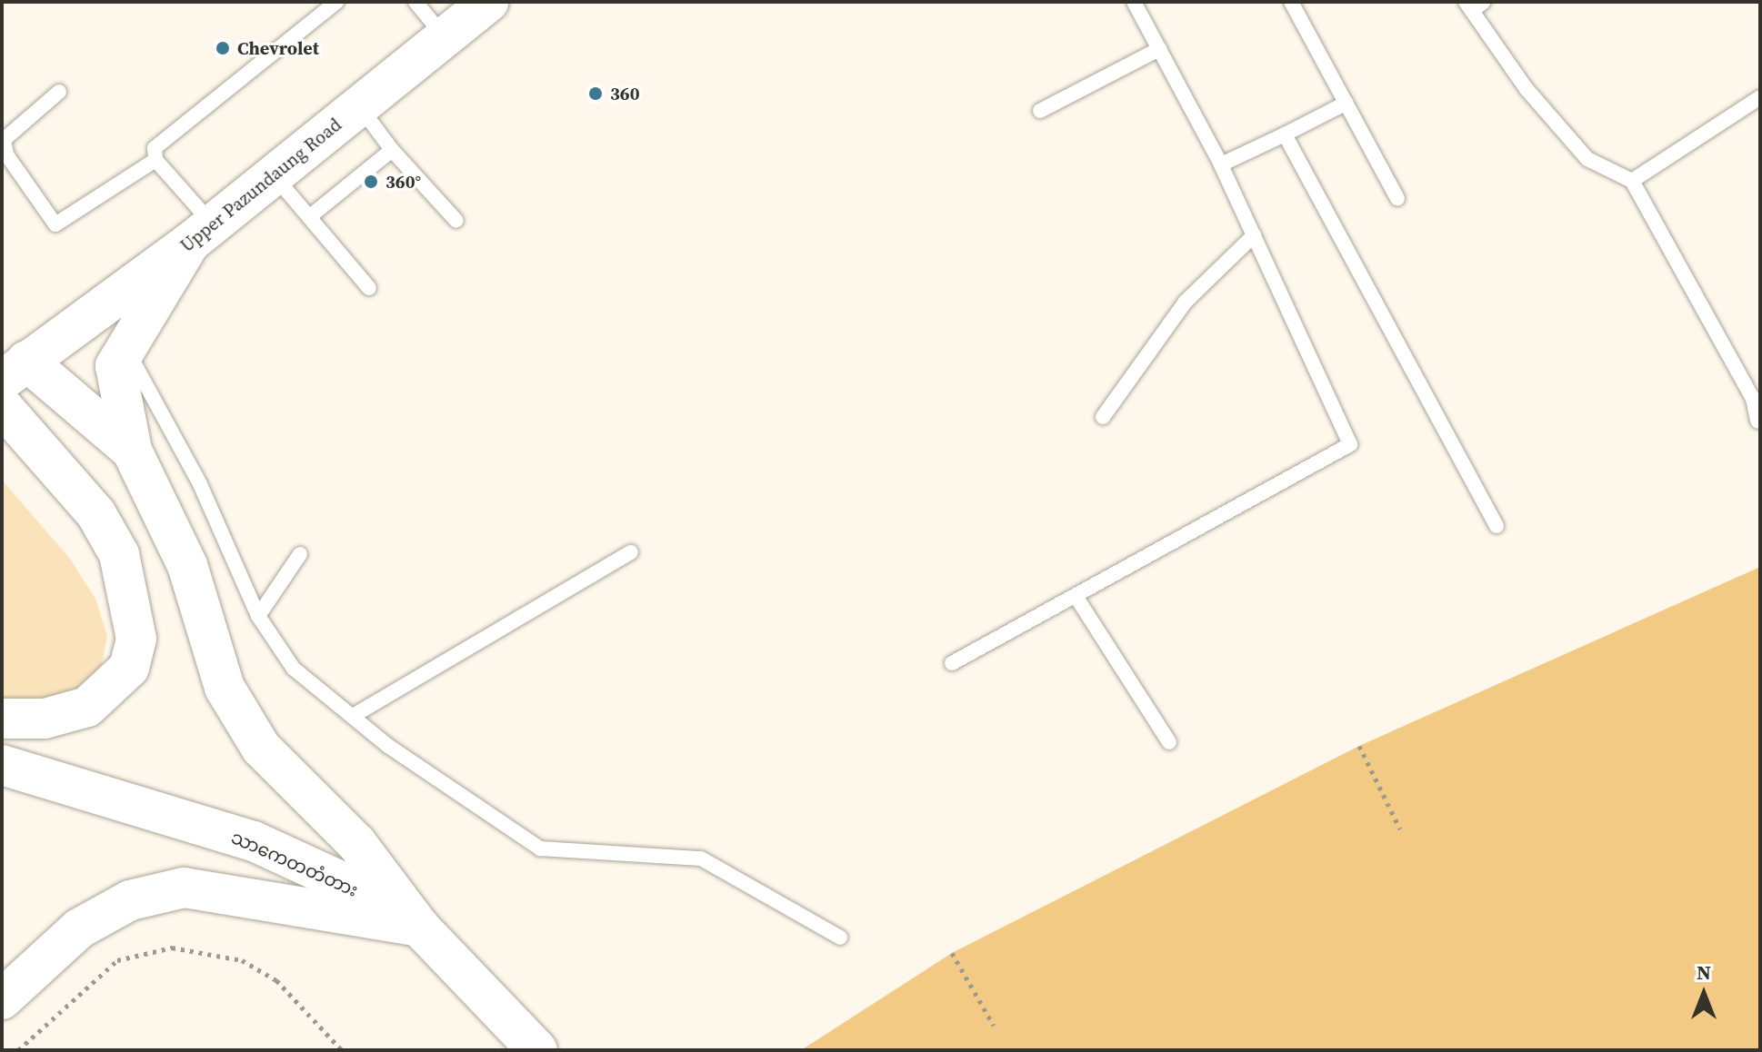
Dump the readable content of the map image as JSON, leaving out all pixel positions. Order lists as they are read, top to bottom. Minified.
{"streets":{"main road":["Upper Pazundaung Road","သာကေတတံတား"]},"places":["Chevrolet","360","360°"],"north":"top"}
